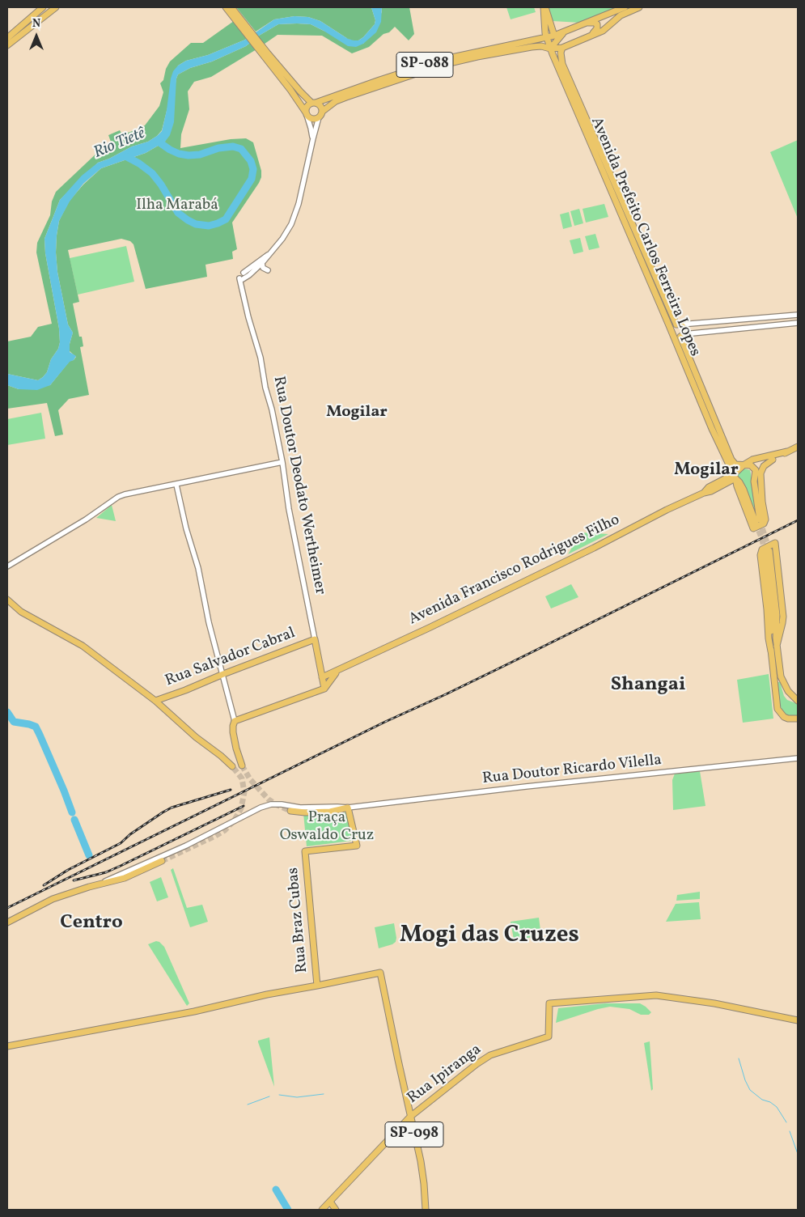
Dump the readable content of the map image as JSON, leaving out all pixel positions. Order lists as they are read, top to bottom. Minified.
{"streets":{"main road":["SP-088","Avenida Prefeito Carlos Ferreira Lopes","Rua Doutor Deodato Wertheimer","Avenida Francisco Rodrigues Filho","Rua Salvador Cabral","Rua Braz Cubas","Rua Ipiranga","SP-098"],"street":["Rua Doutor Ricardo Vilella"]},"crossings":[["SP-088","Avenida Prefeito Carlos Ferreira Lopes"],["Avenida Prefeito Carlos Ferreira Lopes","Avenida Francisco Rodrigues Filho"],["Rua Doutor Deodato Wertheimer","Avenida Francisco Rodrigues Filho"],["Rua Doutor Deodato Wertheimer","Rua Salvador Cabral"],["Rua Doutor Ricardo Vilella","Rua Braz Cubas"],["Rua Braz Cubas","SP-098"],["Rua Ipiranga","SP-098"]],"districts":["Mogilar","Mogilar","Shangai","Centro","Mogi das Cruzes"],"water":["Rio Tietê"],"parks":["Ilha Marabá","Praça Oswaldo Cruz"],"north":"top"}
